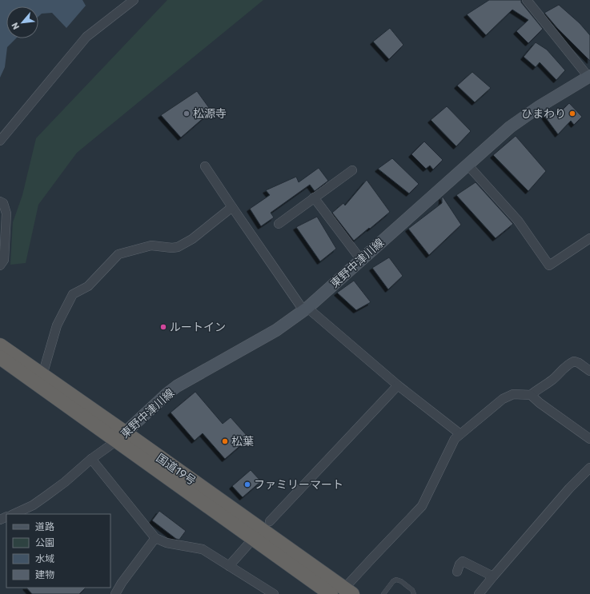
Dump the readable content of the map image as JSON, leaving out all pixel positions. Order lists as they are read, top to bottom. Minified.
{"streets":{"highway":["国道19号"],"main road":["東野中津川線"]},"crossings":[["東野中津川線","国道19号"]],"places":["松源寺","ひまわり","ルートイン","松葉","ファミリーマート"],"legend":["道路","公園","水域","建物"],"north":"bottom left"}
